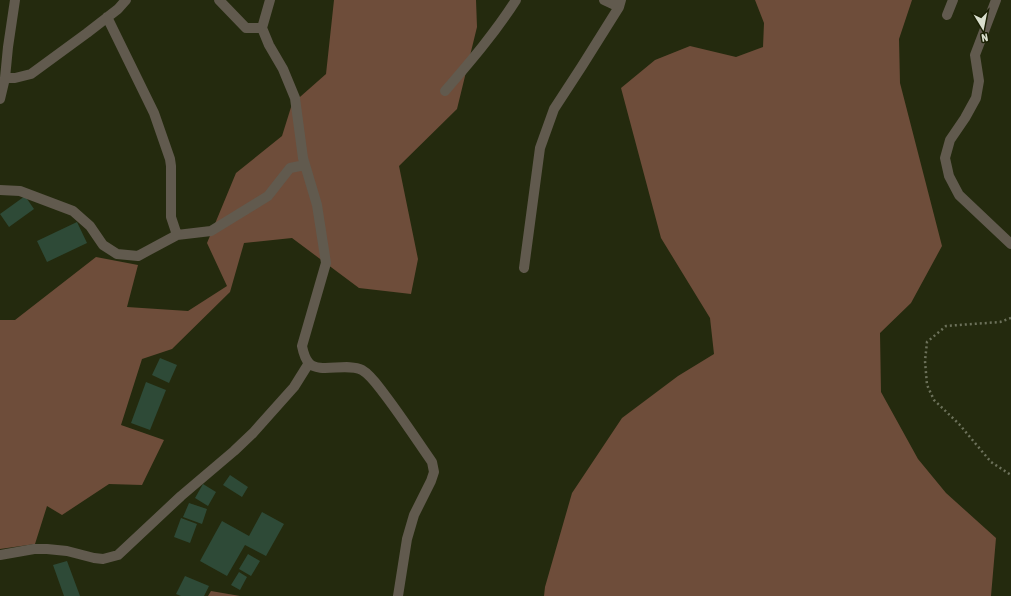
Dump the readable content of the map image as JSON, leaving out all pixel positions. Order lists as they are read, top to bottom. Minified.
{"north":"bottom"}
